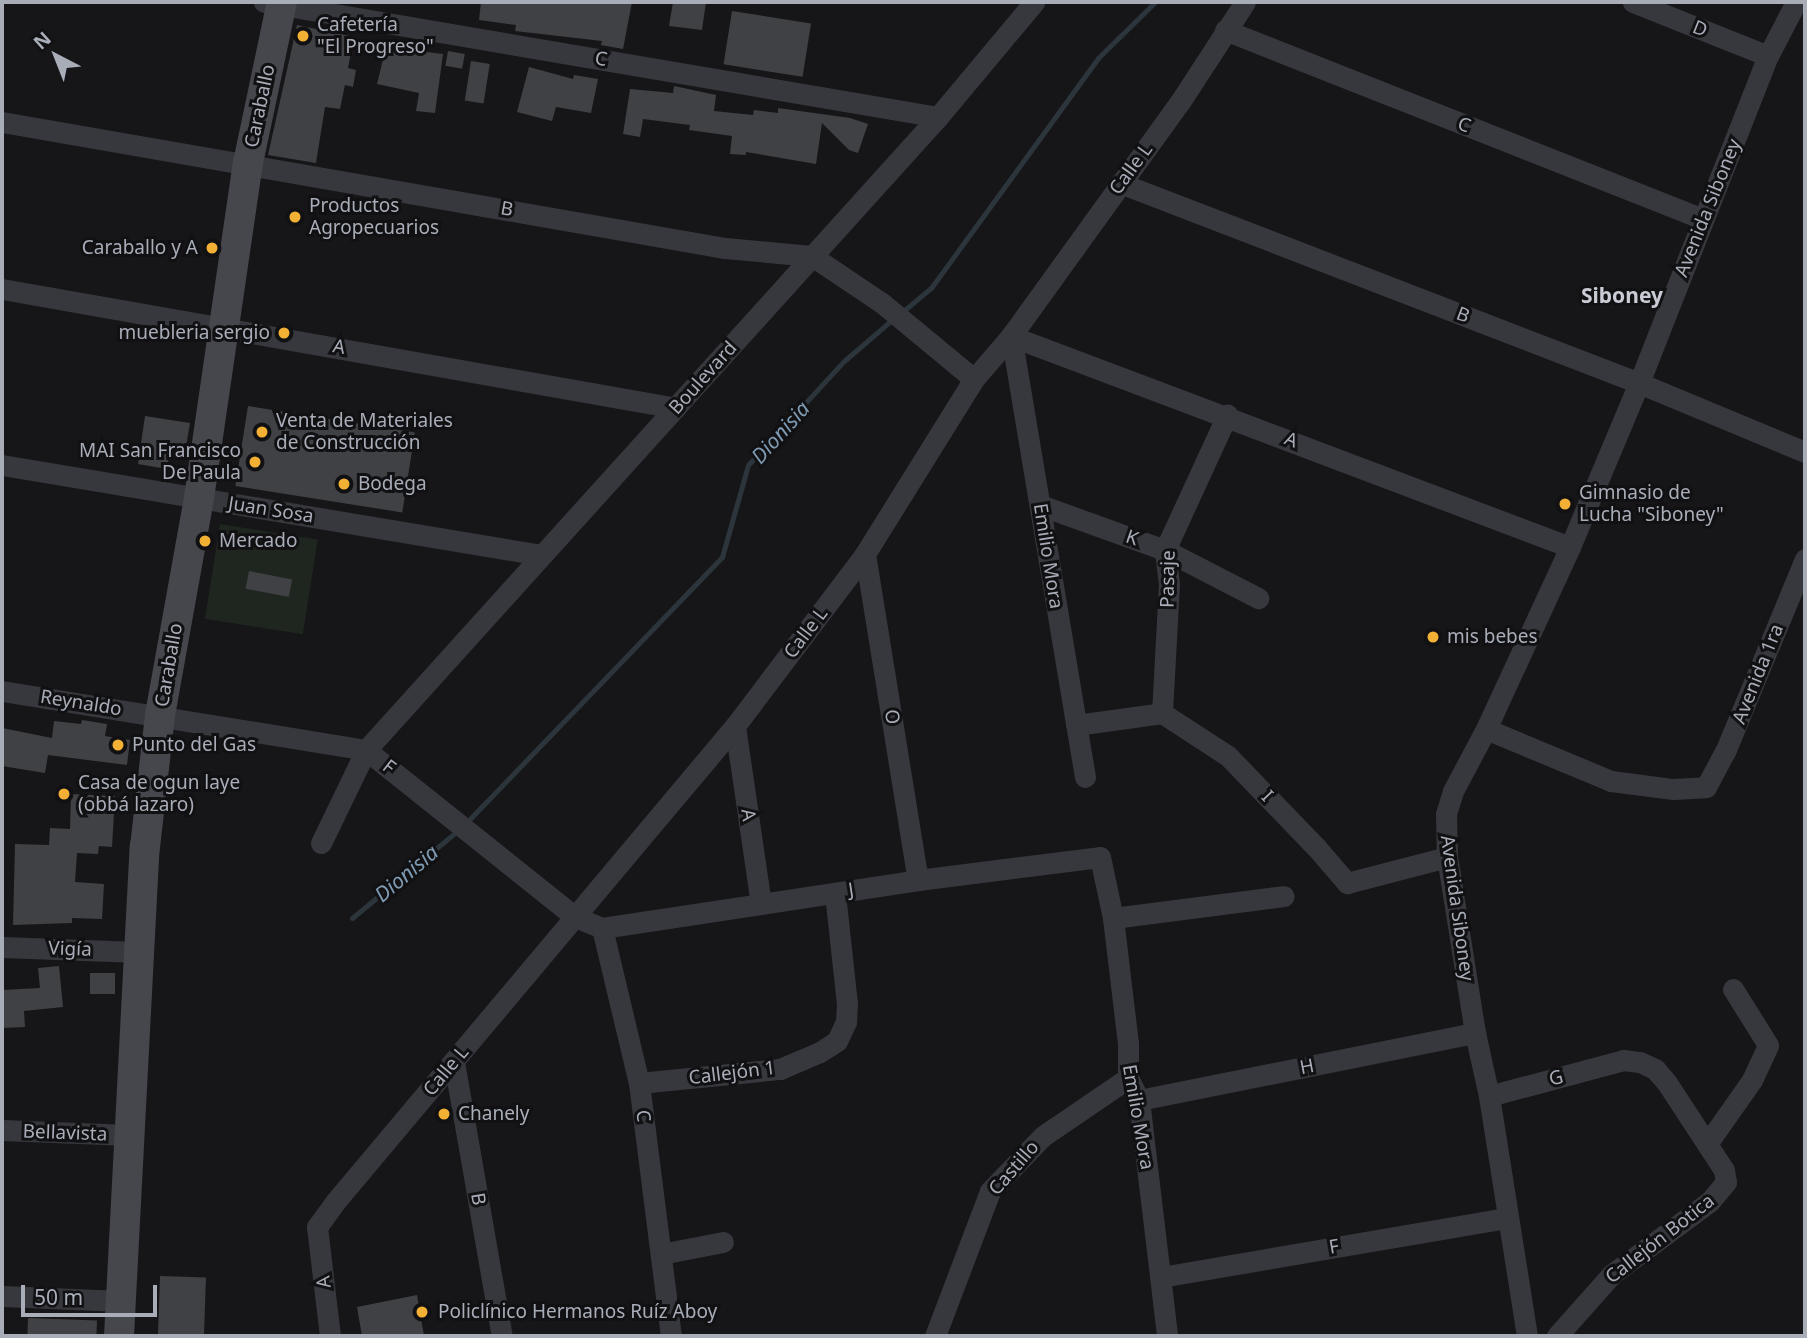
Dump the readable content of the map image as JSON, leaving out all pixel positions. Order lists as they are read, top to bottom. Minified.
{"streets":{"street":["D","C","Caraballo","Calle L","Avenida Siboney","B","A","Boulevard","Juan Sosa","K","Emilio Mora","Pasaje","Avenida 1ra","Reynaldo","O","F","I","J","Vigía","H","Callejón 1","G","Bellavista","Castillo","Callejón Botica"]},"crossings":[["D","Avenida Siboney"],["C","Caraballo"],["C","Calle L"],["C","Avenida Siboney"],["C","Boulevard"],["C","J"],["C","Callejón 1"],["Caraballo","B"],["Caraballo","A"],["Caraballo","Juan Sosa"],["Caraballo","Reynaldo"],["Caraballo","F"],["Caraballo","Vigía"],["Caraballo","Bellavista"],["Calle L","B"],["Calle L","A"],["Calle L","Emilio Mora"],["Calle L","O"],["Calle L","F"],["Avenida Siboney","B"],["Avenida Siboney","A"],["Avenida Siboney","Avenida 1ra"],["Avenida Siboney","F"],["Avenida Siboney","I"],["Avenida Siboney","H"],["Avenida Siboney","G"],["B","Boulevard"],["A","Boulevard"],["A","Emilio Mora"],["A","Pasaje"],["A","J"],["Boulevard","Juan Sosa"],["Boulevard","F"],["K","Emilio Mora"],["K","Pasaje"],["Emilio Mora","F"],["Emilio Mora","J"],["Emilio Mora","H"],["Emilio Mora","Castillo"],["Pasaje","I"],["Reynaldo","F"],["O","J"],["J","Callejón 1"],["G","Callejón Botica"]],"districts":["Siboney"],"water":["Dionisia"],"places":["Cafetería \"El Progreso\"","Productos Agropecuarios","Caraballo y A","muebleria sergio","Venta de Materiales de Construcción","MAI San Francisco De Paula","Bodega","Gimnasio de Lucha \"Siboney\"","Mercado","mis bebes","Punto del Gas","Casa de ogun laye (obbá lazaro)","Chanely","Policlínico Hermanos Ruíz Aboy"],"scale_bar":"50 m","north":"top left"}
